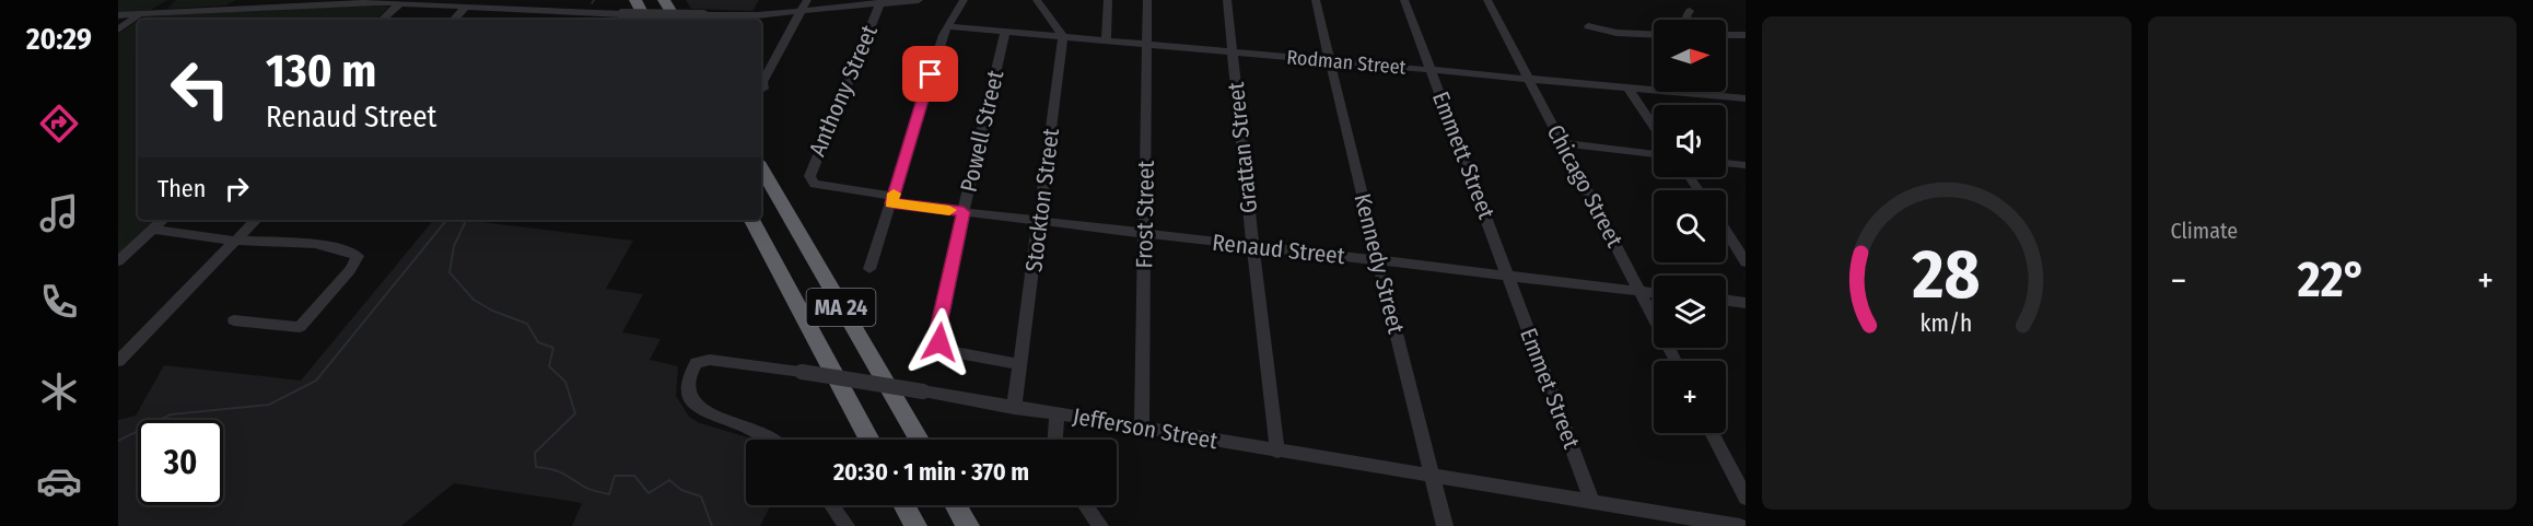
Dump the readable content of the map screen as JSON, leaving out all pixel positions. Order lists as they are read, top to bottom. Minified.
{"streets":{"highway":["MA 24"],"street":["Rodman Street","Anthony Street","Powell Street","Grattan Street","Emmett Street","Chicago Street","Stockton Street","Frost Street","Renaud Street","Kennedy Street","Emmet Street","Jefferson Street"]},"crossings":[["Rodman Street","Powell Street"],["Rodman Street","Grattan Street"],["Rodman Street","Emmett Street"],["Rodman Street","Chicago Street"],["Rodman Street","Stockton Street"],["Rodman Street","Frost Street"],["Rodman Street","Kennedy Street"],["Anthony Street","Renaud Street"],["Powell Street","Stockton Street"],["Powell Street","Renaud Street"],["Grattan Street","Renaud Street"],["Grattan Street","Jefferson Street"],["Emmett Street","Renaud Street"],["Emmett Street","Emmet Street"],["Chicago Street","Renaud Street"],["Stockton Street","Renaud Street"],["Stockton Street","Jefferson Street"],["Frost Street","Renaud Street"],["Frost Street","Jefferson Street"],["Renaud Street","Kennedy Street"],["Renaud Street","Emmet Street"],["Kennedy Street","Jefferson Street"],["Emmet Street","Jefferson Street"]],"north":"right","page":{"tabs":"20:29","tile":"Climate","map_buttons":"+","turn":["130 m","Renaud Street"],"then":"Then","heat":["−","22°","+"],"limit":"30","trip":"20:30 · 1 min · 370 m","gauge":["28","km/h"]}}
